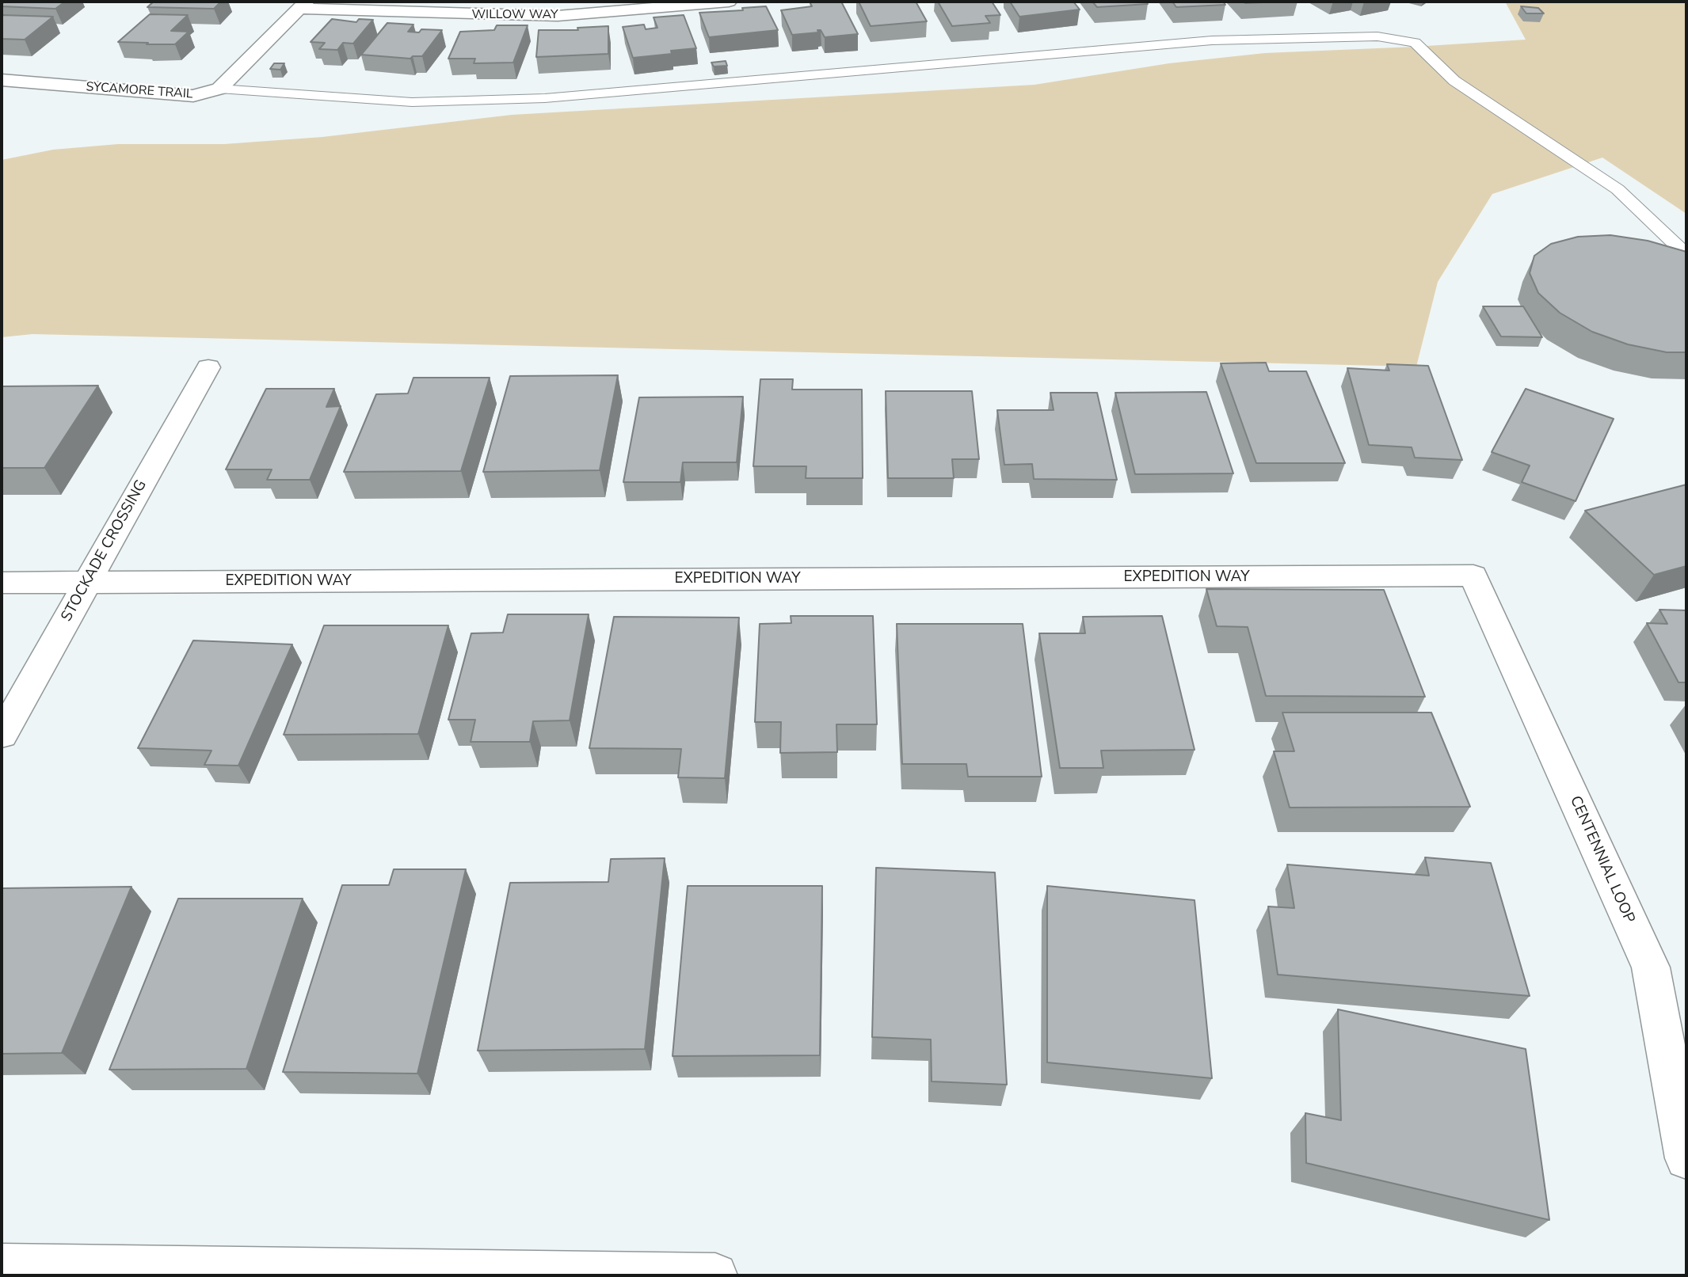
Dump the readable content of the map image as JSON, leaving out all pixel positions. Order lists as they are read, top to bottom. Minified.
{"streets":{"street":["WILLOW WAY","SYCAMORE TRAIL","STOCKADE CROSSING","EXPEDITION WAY","CENTENNIAL LOOP"]},"crossings":[["STOCKADE CROSSING","EXPEDITION WAY"],["EXPEDITION WAY","CENTENNIAL LOOP"]]}
